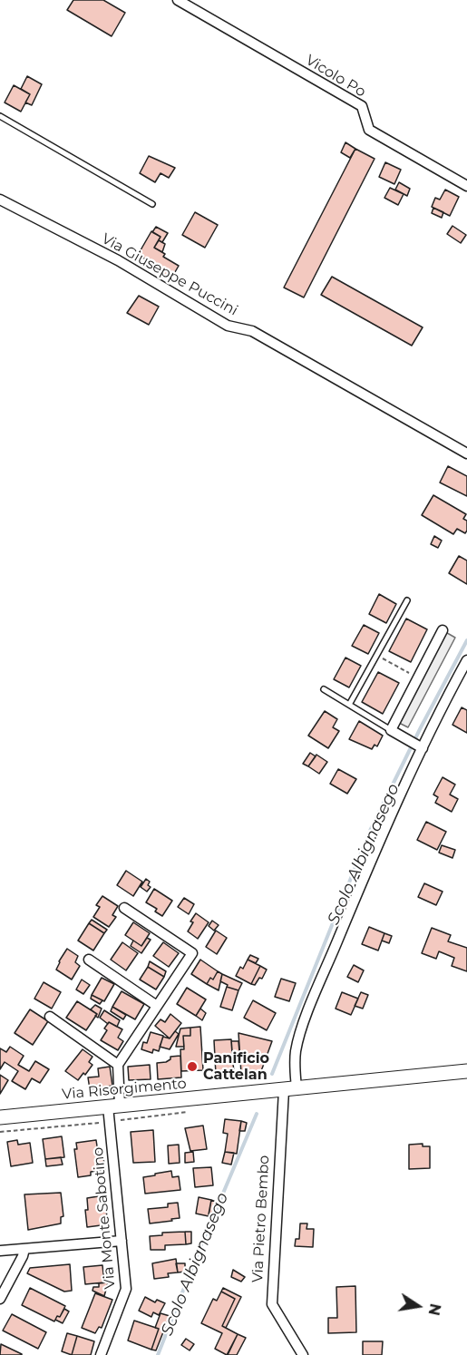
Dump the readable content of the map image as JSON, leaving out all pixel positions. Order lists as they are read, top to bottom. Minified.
{"streets":{"main road":["Via Risorgimento"],"street":["Vicolo Po","Via Giuseppe Puccini","Via Monte Sabotino","Via Pietro Bembo"]},"crossings":[["Via Risorgimento","Via Monte Sabotino"],["Via Risorgimento","Via Pietro Bembo"]],"water":["Scolo Albignasego"],"places":["Panificio Cattelan"],"north":"right"}
